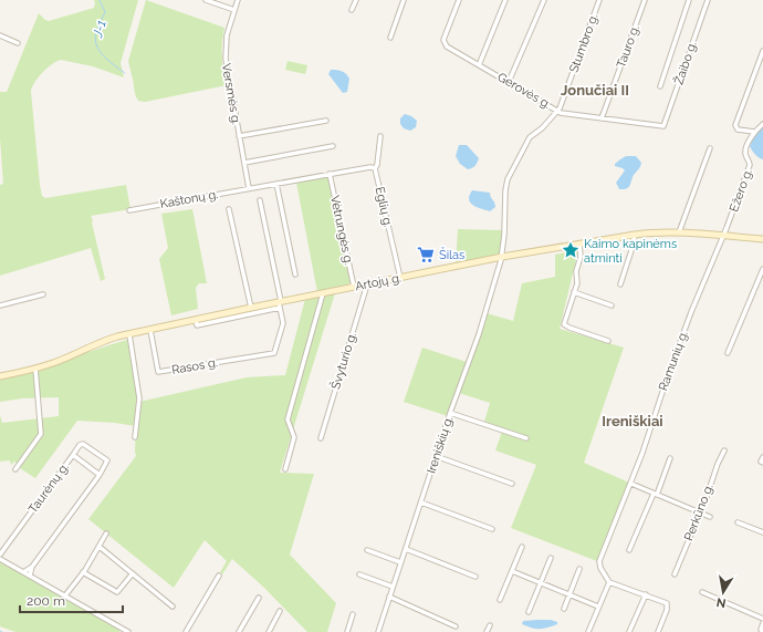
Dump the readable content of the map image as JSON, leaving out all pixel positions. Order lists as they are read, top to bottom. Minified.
{"streets":{"main road":["Artojų g."],"street":["Stumbro g.","Tauro g.","Žaibo g.","Gerovės g.","Versmės g.","Ežero g.","Kaštonų g.","Eglių g.","Vėtrungės g.","Švyturio g.","Ramunių g.","Rasos g.","Ireniškių g.","Taurėnų g.","Perkūno g."]},"crossings":[["Stumbro g.","Gerovės g."],["Tauro g.","Žaibo g."],["Gerovės g.","Artojų g."],["Gerovės g.","Ireniškių g."],["Versmės g.","Kaštonų g."],["Ežero g.","Artojų g."],["Ežero g.","Ramunių g."],["Kaštonų g.","Eglių g."],["Kaštonų g.","Vėtrungės g."],["Eglių g.","Artojų g."],["Vėtrungės g.","Artojų g."],["Artojų g.","Švyturio g."],["Artojų g.","Ramunių g."],["Artojų g.","Rasos g."],["Artojų g.","Ireniškių g."]],"districts":["Jonučiai II","Ireniškiai"],"water":["J-1"],"places":{"place":["Kaimo kapinėms atminti"],"supermarket":["Šilas"]},"scale_bar":"200 m","north":"bottom"}
